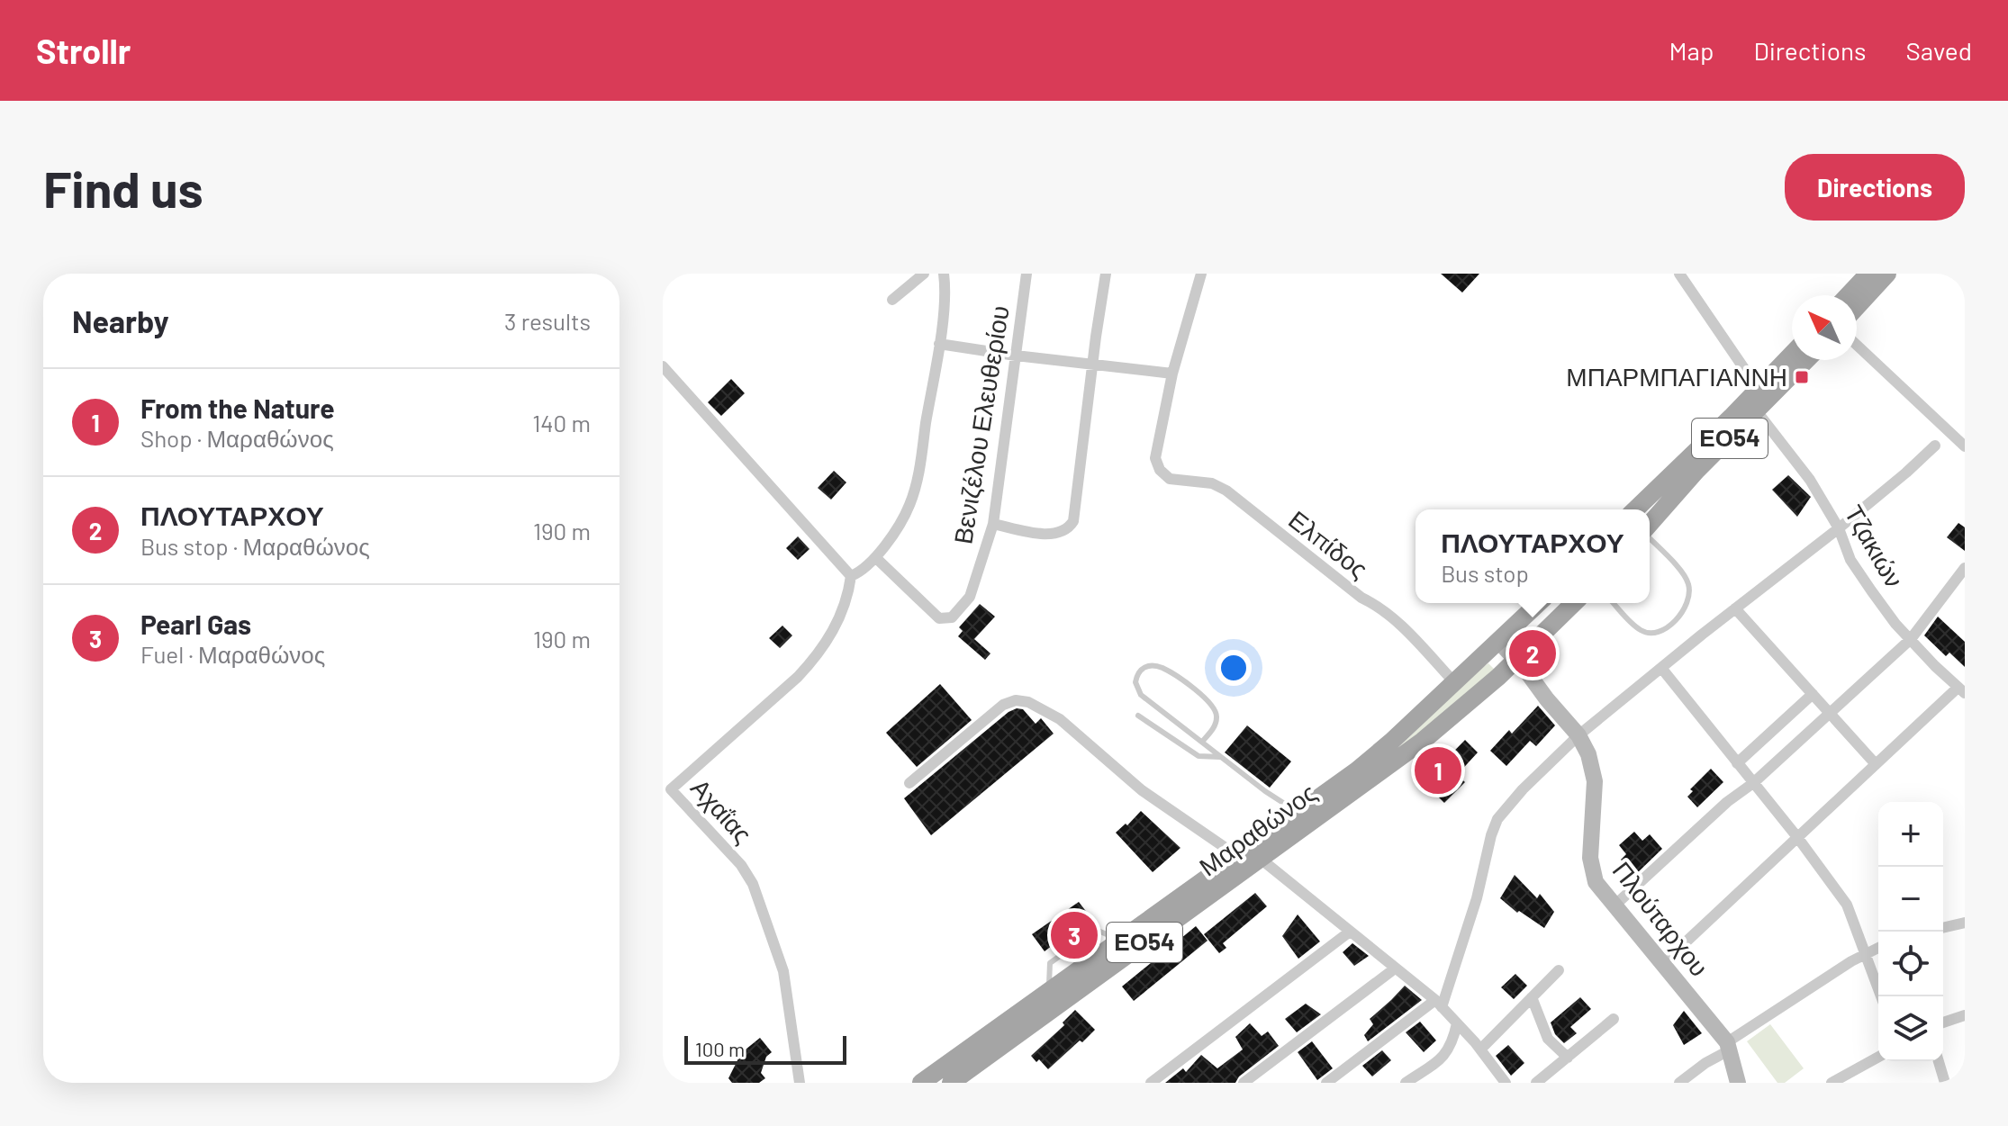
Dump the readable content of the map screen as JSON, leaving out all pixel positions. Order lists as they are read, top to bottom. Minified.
{"streets":{"main road":["ΕΟ54","Μαραθώνος"],"street":["Βενιζέλου Ελευθερίου","Ελπίδος","Τζακιών","Αχαΐας","Πλούταρχου"]},"crossings":[["ΕΟ54","Τζακιών"],["Ελπίδος","Μαραθώνος"],["Μαραθώνος","Πλούταρχου"]],"places":{"transit":["ΜΠΑΡΜΠΑΓΙΑΝΝΗ"]},"scale_bar":"100 m","north":"top left","page":{"header":"Strollr","nav":["Map","Directions","Saved"],"buttons":"Directions","title":"Find us","heading":["Nearby","3 results"],"list":[{"mark":"1","name":"From the Nature","note":"Shop · Μαραθώνος","value":"140 m"},{"mark":"2","name":"ΠΛΟΥΤΑΡΧΟΥ","note":"Bus stop · Μαραθώνος","value":"190 m"},{"mark":"3","name":"Pearl Gas","note":"Fuel · Μαραθώνος","value":"190 m"}],"popup":["ΠΛΟΥΤΑΡΧΟΥ","Bus stop"],"pins":["2","1","3"],"map_buttons":["+","−"],"scale":"100 m"}}
